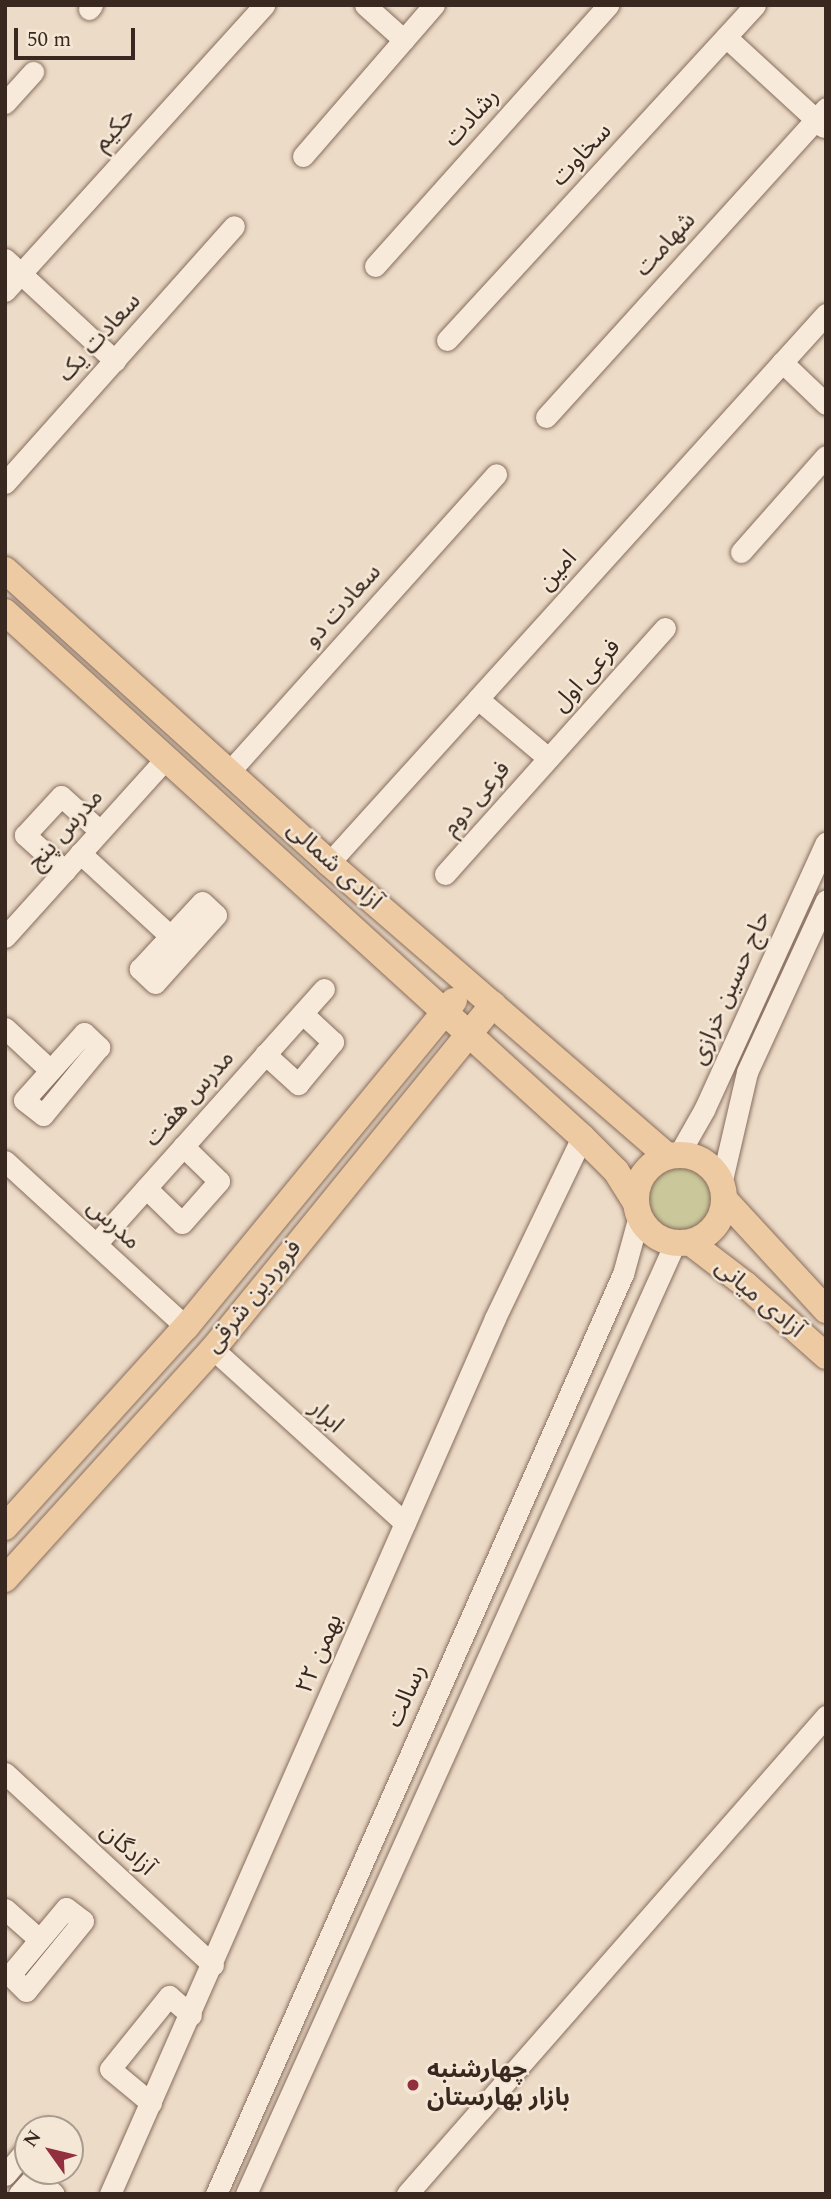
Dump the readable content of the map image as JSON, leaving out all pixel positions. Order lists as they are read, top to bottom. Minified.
{"streets":{"main road":["آزادی شمالی","فروردین شرقی","آزادی میانی"],"street":["رشادت","حکیم","سخاوت","شهامت","سعادت یک","امین","سعادت دو","فرعی اول","فرعی دوم","مدرس پنج","حاج حسین خرازی","مدرس هفت","مدرس","ابرار","۲۲ بهمن","رسالت","آزادگان"]},"crossings":[["امین","آزادی شمالی"],["سعادت دو","آزادی شمالی"],["فرعی اول","فرعی دوم"],["مدرس پنج","آزادی شمالی"],["آزادی شمالی","حاج حسین خرازی"],["آزادی شمالی","فروردین شرقی"],["آزادی شمالی","آزادی میانی"],["آزادی شمالی","۲۲ بهمن"],["آزادی شمالی","رسالت"],["حاج حسین خرازی","آزادی میانی"],["حاج حسین خرازی","رسالت"],["مدرس هفت","مدرس"],["مدرس","فروردین شرقی"],["فروردین شرقی","ابرار"],["آزادی میانی","رسالت"],["ابرار","۲۲ بهمن"],["۲۲ بهمن","آزادگان"]],"places":["چهارشنبه بازار بهارستان"],"scale_bar":"50 m","north":"top left"}
